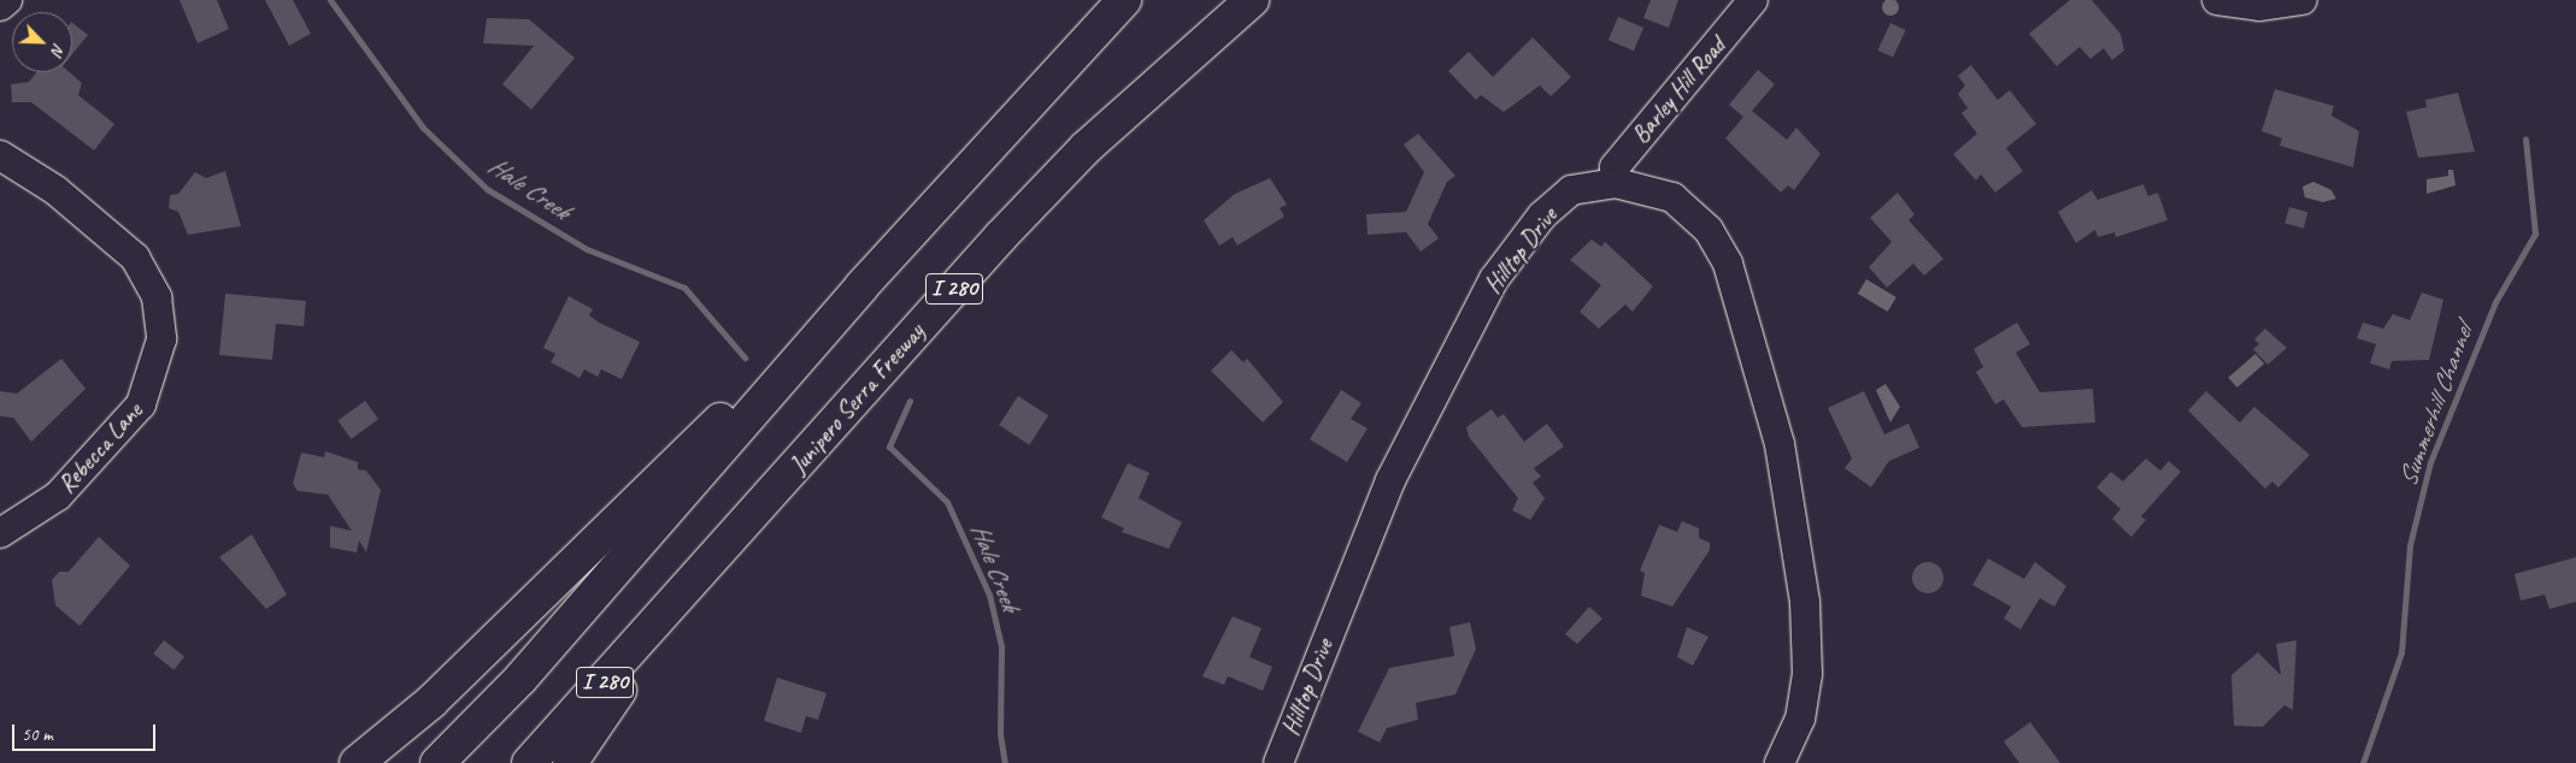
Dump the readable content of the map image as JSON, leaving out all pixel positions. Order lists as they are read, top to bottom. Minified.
{"streets":{"highway":["I 280","Junipero Serra Freeway"],"street":["Barley Hill Road","Hilltop Drive","Rebecca Lane"]},"crossings":[["Barley Hill Road","Hilltop Drive"]],"water":["Hale Creek","Summerhill Channel"],"scale_bar":"50 m","north":"bottom right"}
